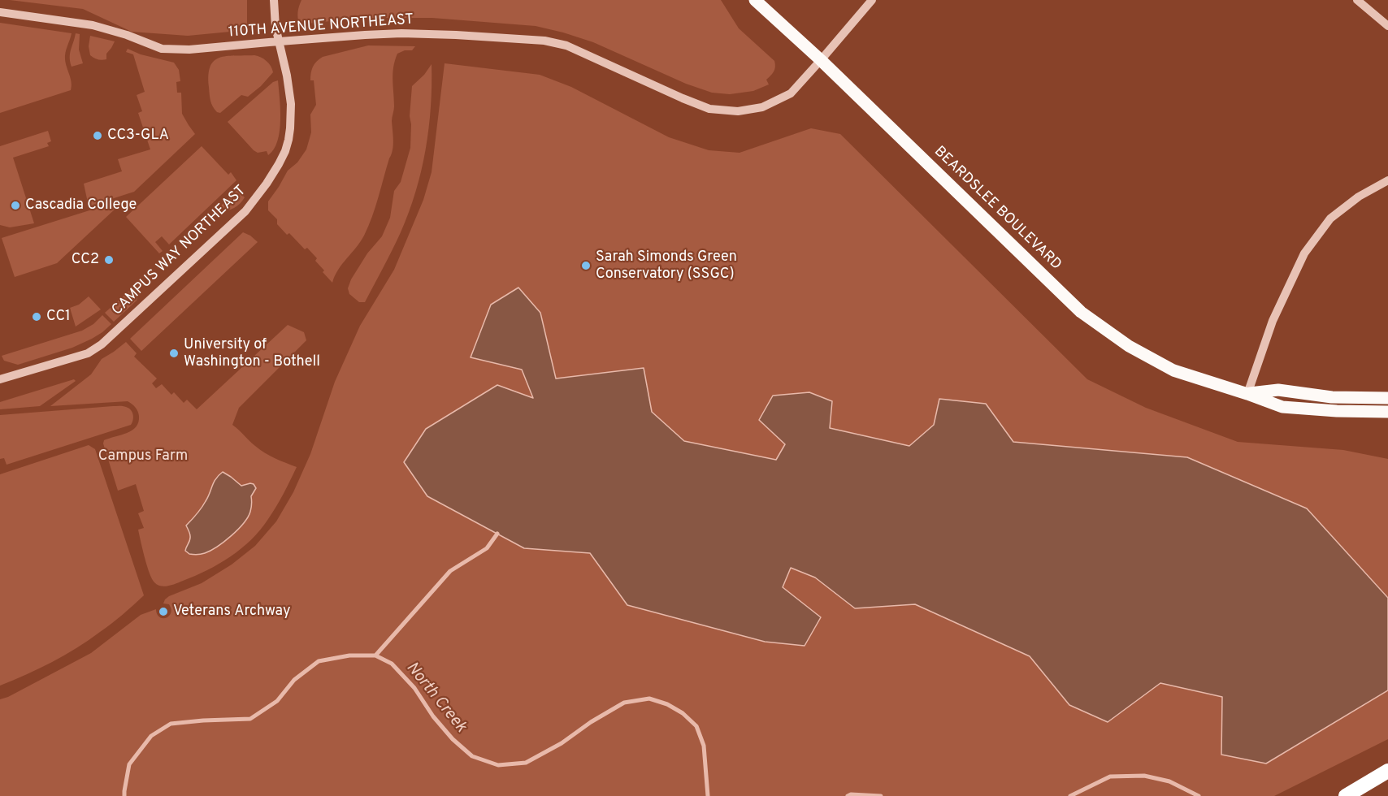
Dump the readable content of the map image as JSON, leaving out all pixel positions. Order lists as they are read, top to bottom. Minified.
{"streets":{"main road":["BEARDSLEE BOULEVARD"],"street":["110TH AVENUE NORTHEAST","CAMPUS WAY NORTHEAST"]},"crossings":[["110TH AVENUE NORTHEAST","BEARDSLEE BOULEVARD"],["110TH AVENUE NORTHEAST","CAMPUS WAY NORTHEAST"]],"water":["North Creek"],"parks":["Campus Farm"],"places":["CC3-GLA","Cascadia College","CC2","Sarah Simonds Green Conservatory (SSGC)","CC1","University of Washington - Bothell","Veterans Archway"]}
